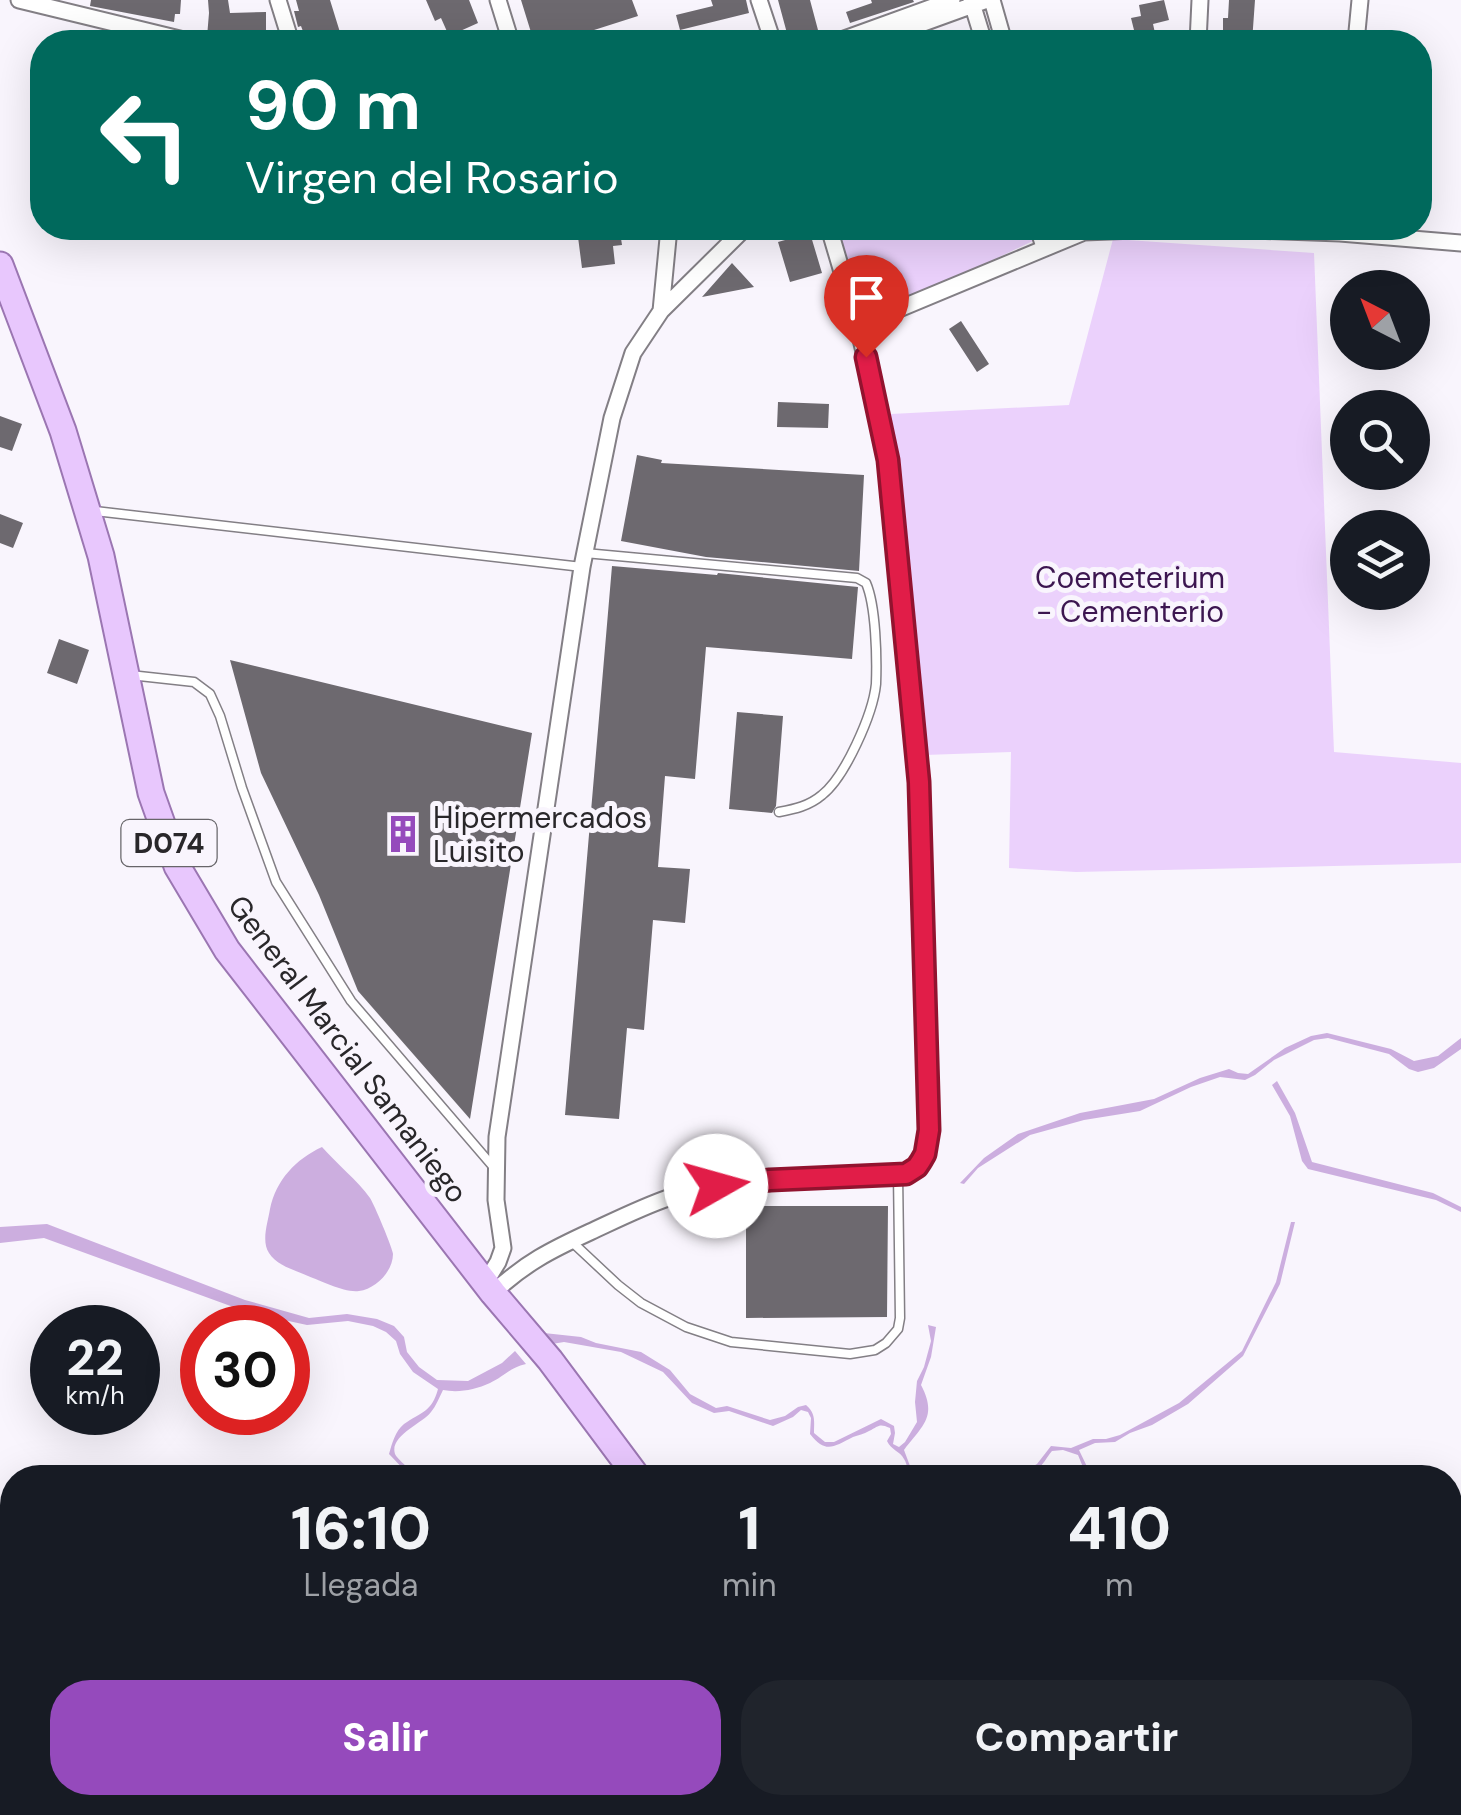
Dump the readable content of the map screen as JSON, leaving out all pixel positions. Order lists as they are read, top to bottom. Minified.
{"streets":{"main road":["D074","General Marcial Samaniego"]},"parks":["Coemeterium - Cementerio"],"places":{"building":["Hipermercados Luisito"]},"north":"top left","page":{"turn":["90 m","Virgen del Rosario"],"speed":"22 km/h","limit":"30","eta":["16:10","Llegada","1","min","410","m"],"buttons":["Salir","Compartir"]}}
